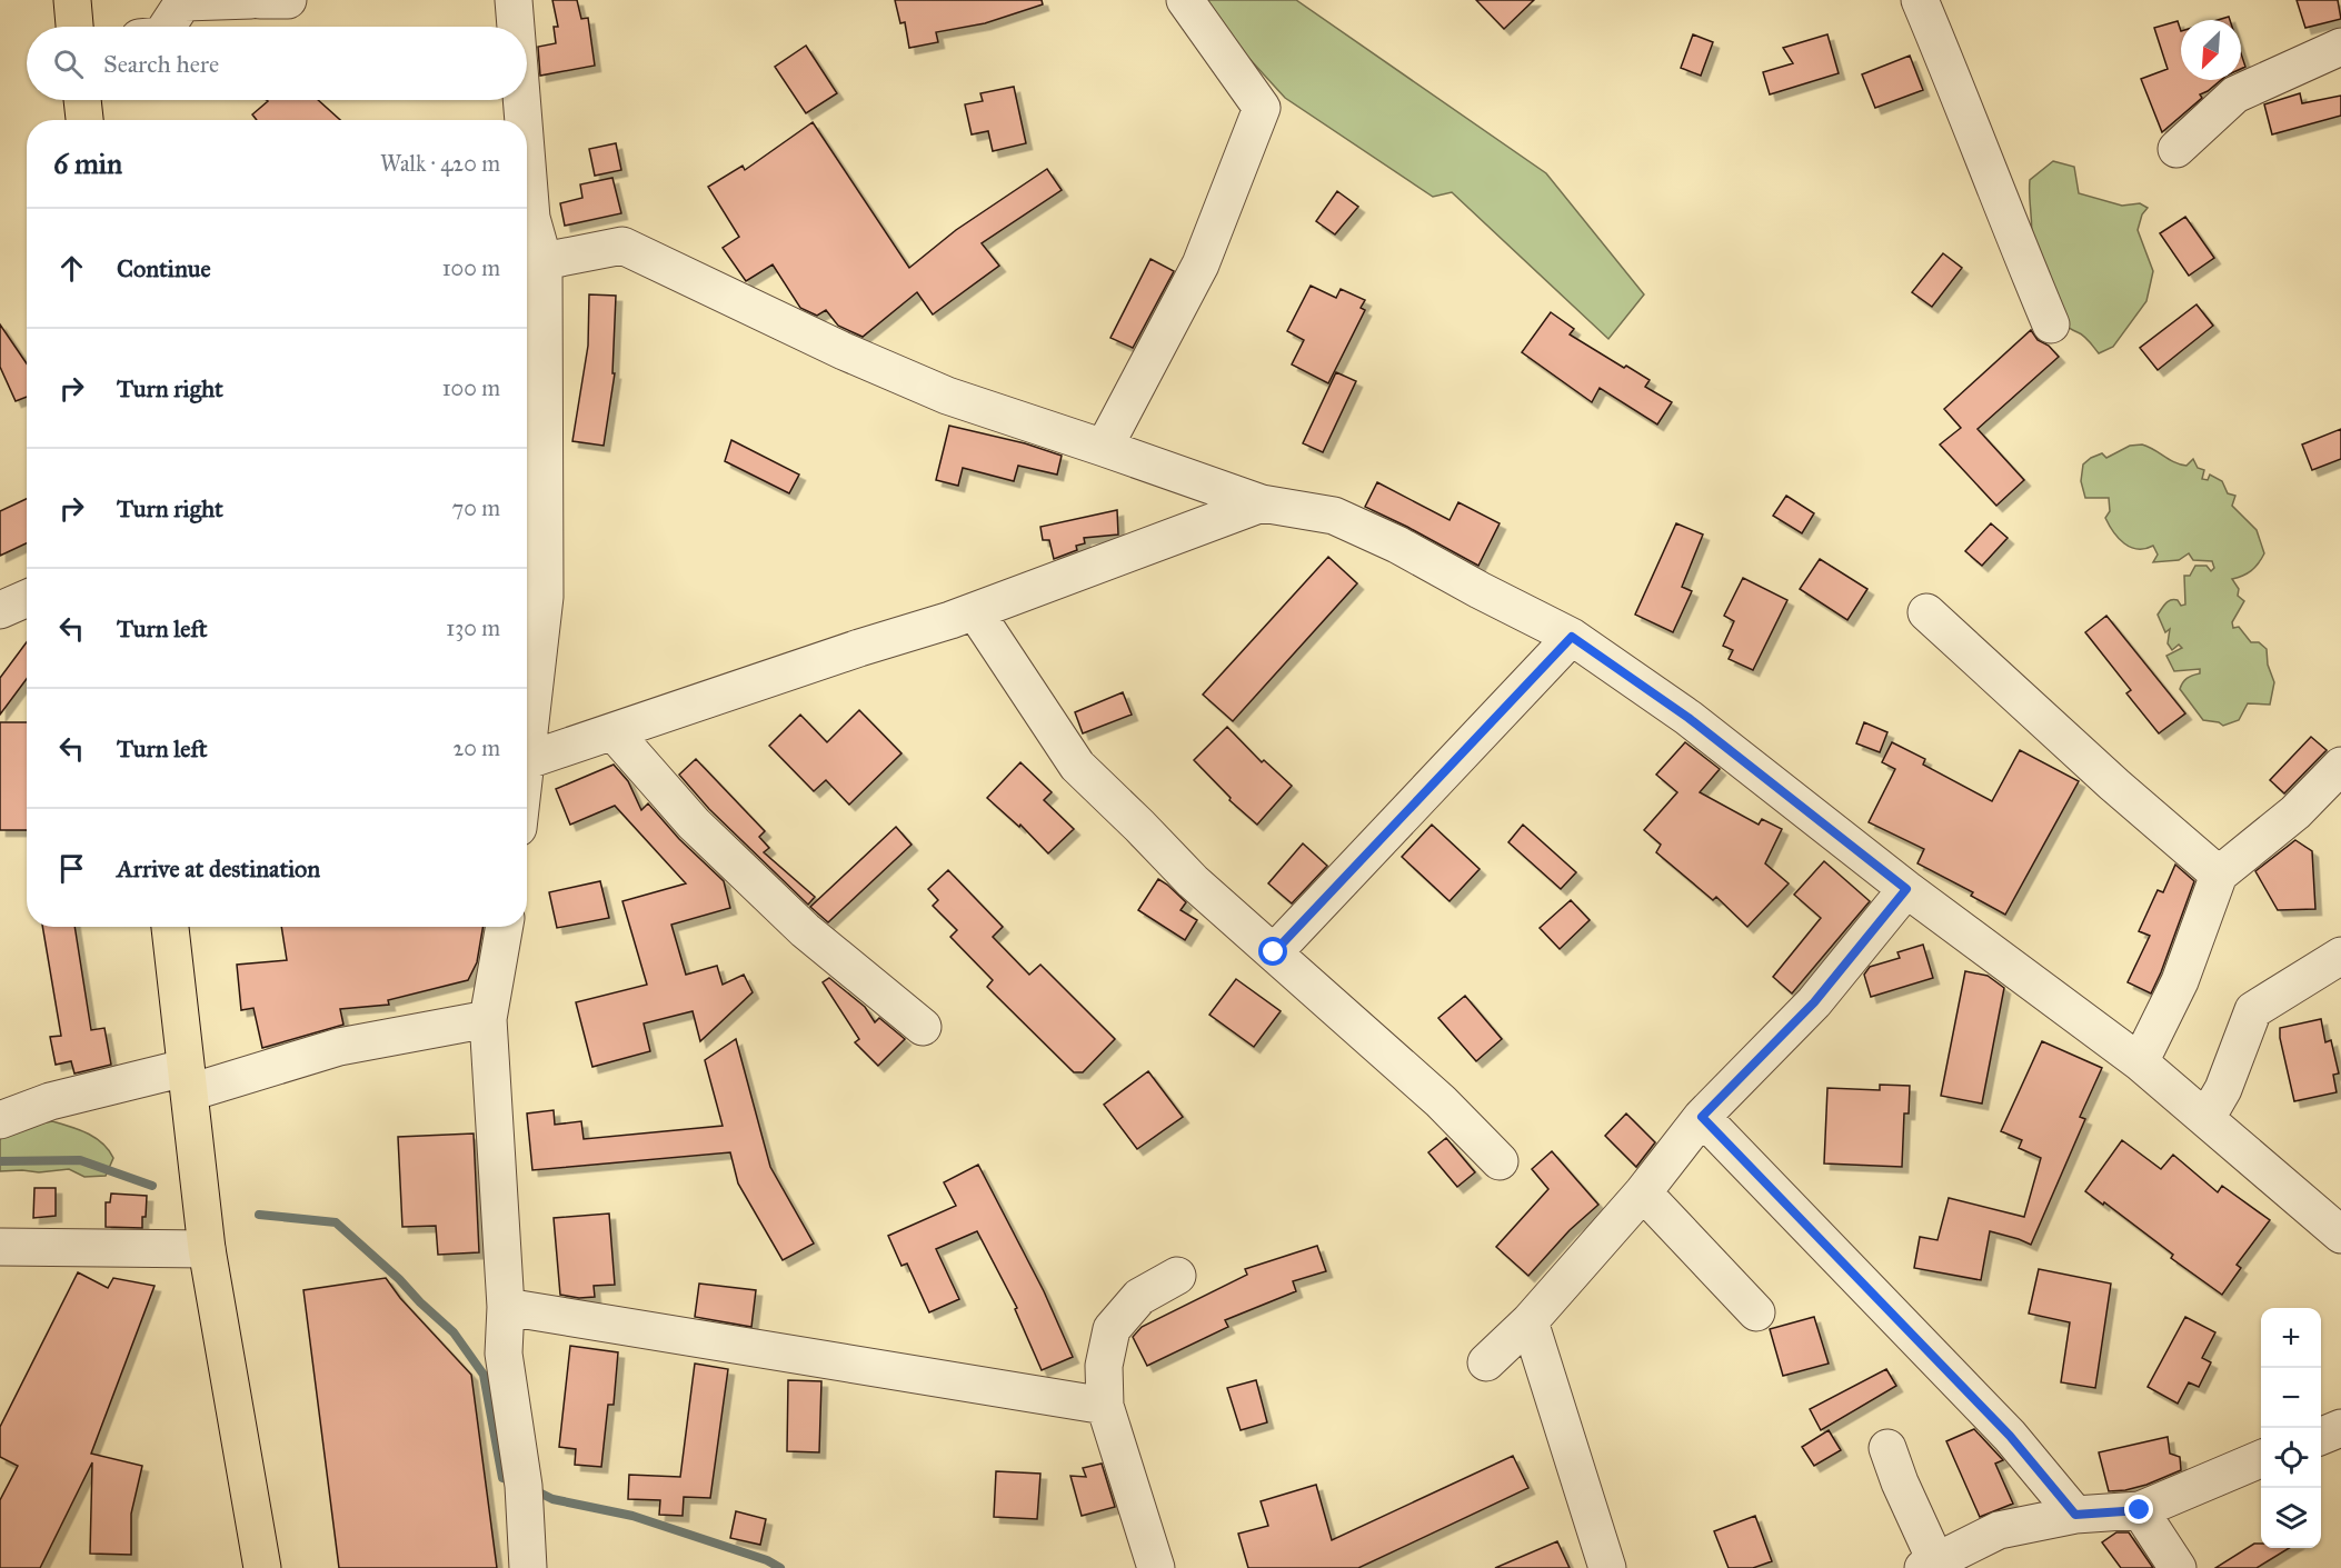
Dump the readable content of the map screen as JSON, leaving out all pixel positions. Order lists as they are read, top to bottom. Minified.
{"north":"bottom left","page":{"search":"Search here","heading":["6 min","Walk · 420 m"],"list":[["Continue","100 m"],["Turn right","100 m"],["Turn right","70 m"],["Turn left","130 m"],["Turn left","20 m"],"Arrive at destination"],"map_buttons":["+","−"]}}
